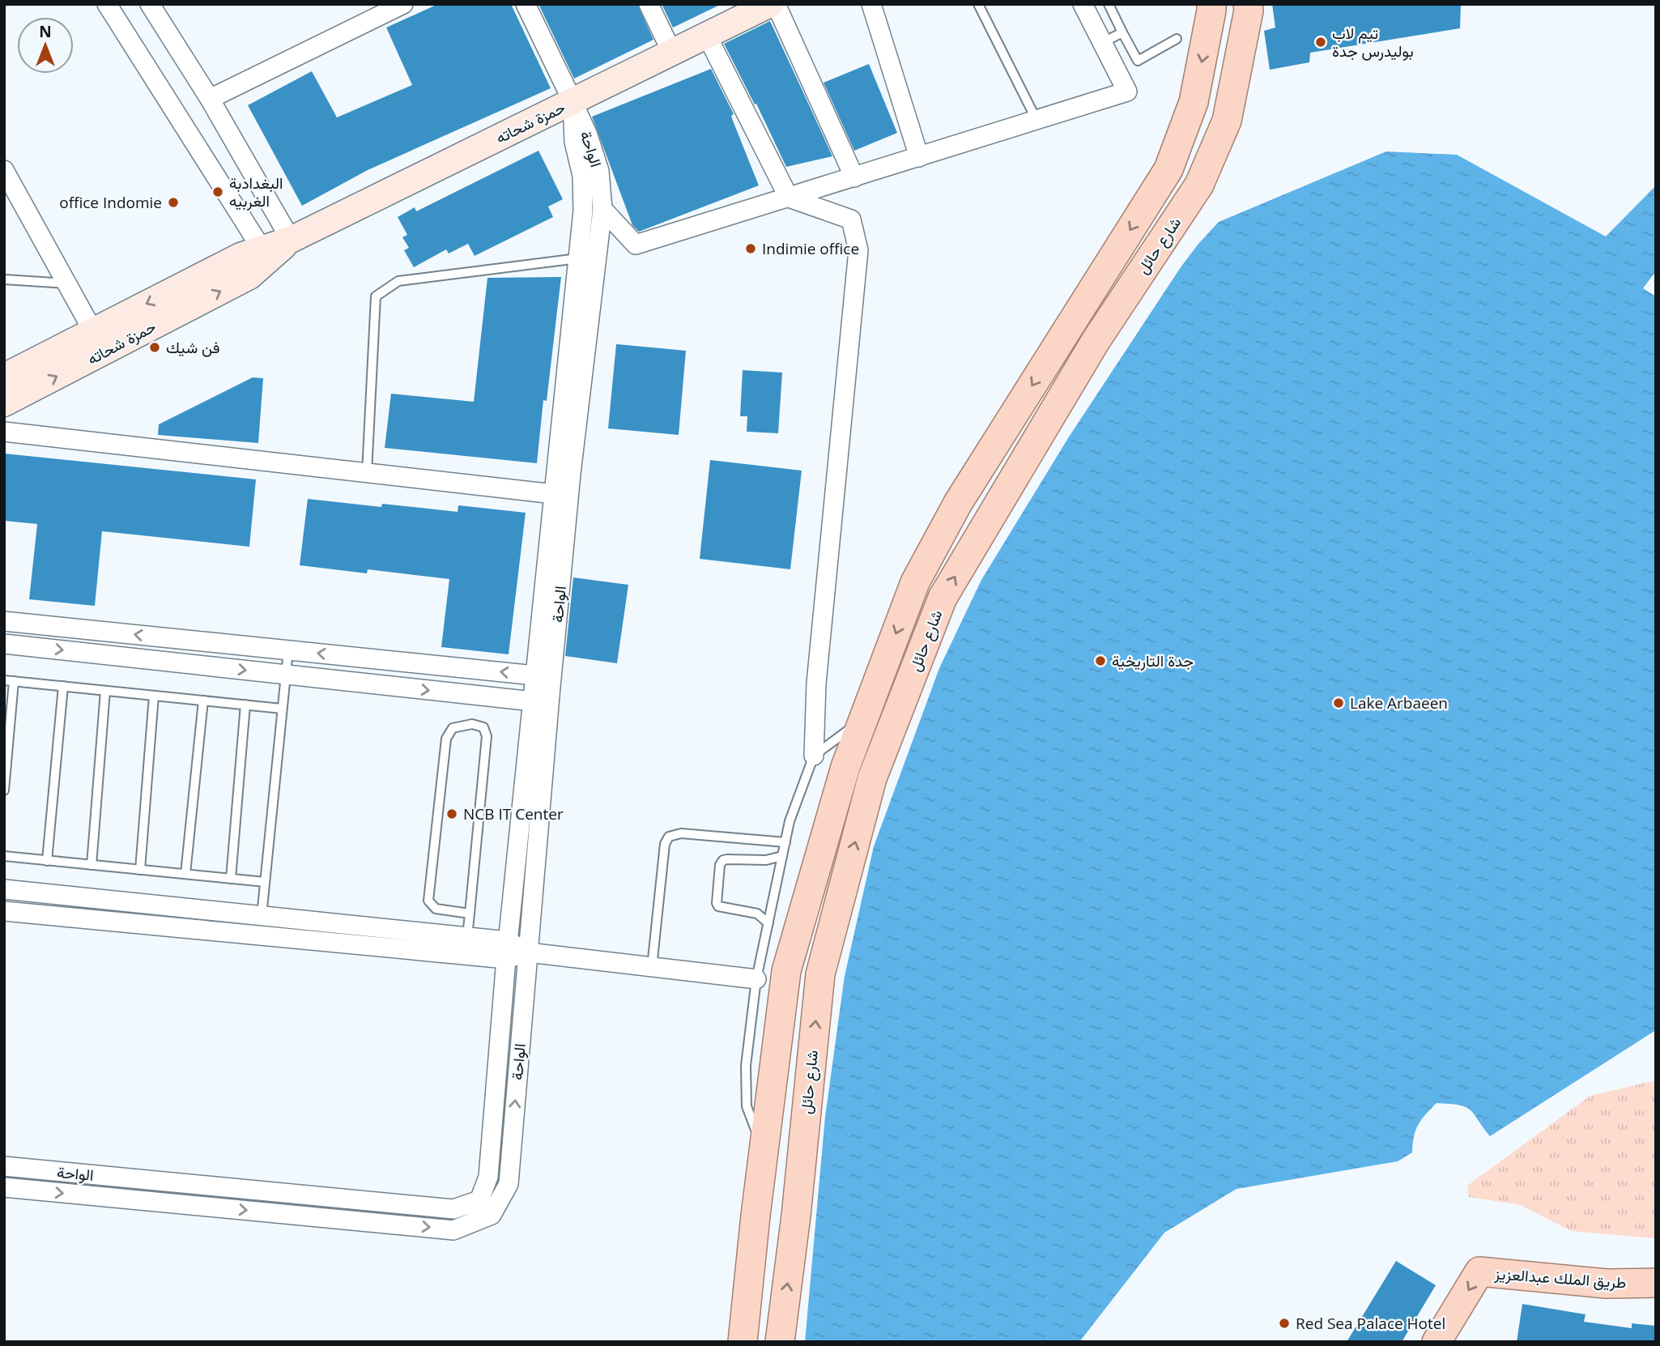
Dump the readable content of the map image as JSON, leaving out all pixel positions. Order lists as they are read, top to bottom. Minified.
{"streets":{"main road":["حمزة شحاته","شارع حائل","طريق الملك عبدالعزيز"],"street":["الواحة"]},"crossings":[["حمزة شحاته","الواحة"]],"one_way":["طريق الملك عبدالعزيز"],"places":["تيم لاب بوليدرس جدة","البغدادبة الغربيه","office Indomie","Indimie office","فن شيك","جدة التاريخية","Lake Arbaeen","NCB IT Center","Red Sea Palace Hotel"],"north":"top"}
